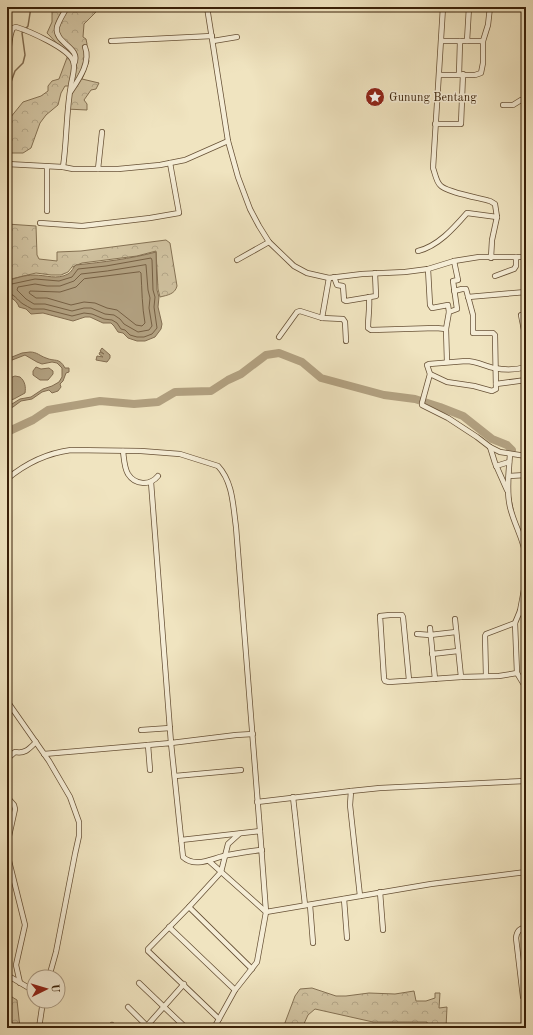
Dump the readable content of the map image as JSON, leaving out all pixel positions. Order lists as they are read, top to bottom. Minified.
{"places":{"place":["Gunung Bentang"]},"north":"right"}
